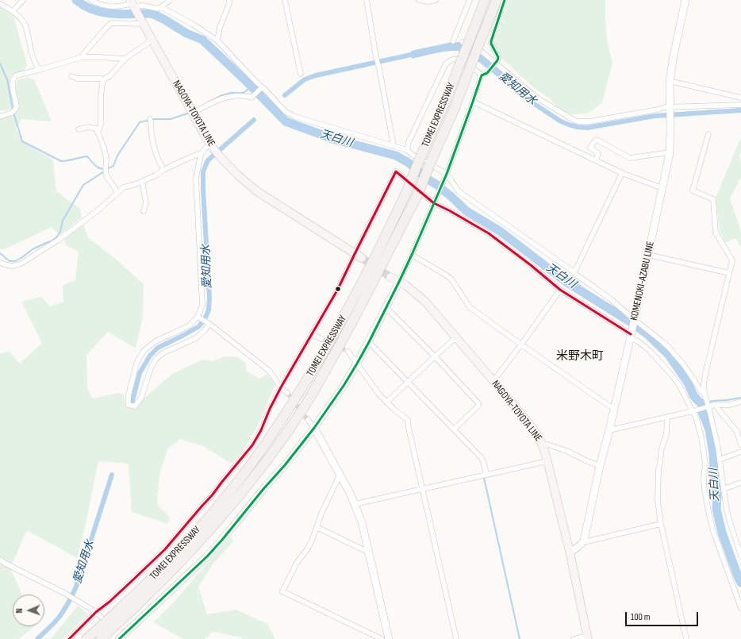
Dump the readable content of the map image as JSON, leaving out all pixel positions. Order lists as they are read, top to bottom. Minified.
{"streets":{"highway":["TOMEI EXPRESSWAY"],"main road":["NAGOYA-TOYOTA LINE"],"street":["KOMENOKI-AZABU LINE"]},"districts":["米野木町"],"water":["愛知用水","天白川"],"scale_bar":"100 m","north":"left"}
